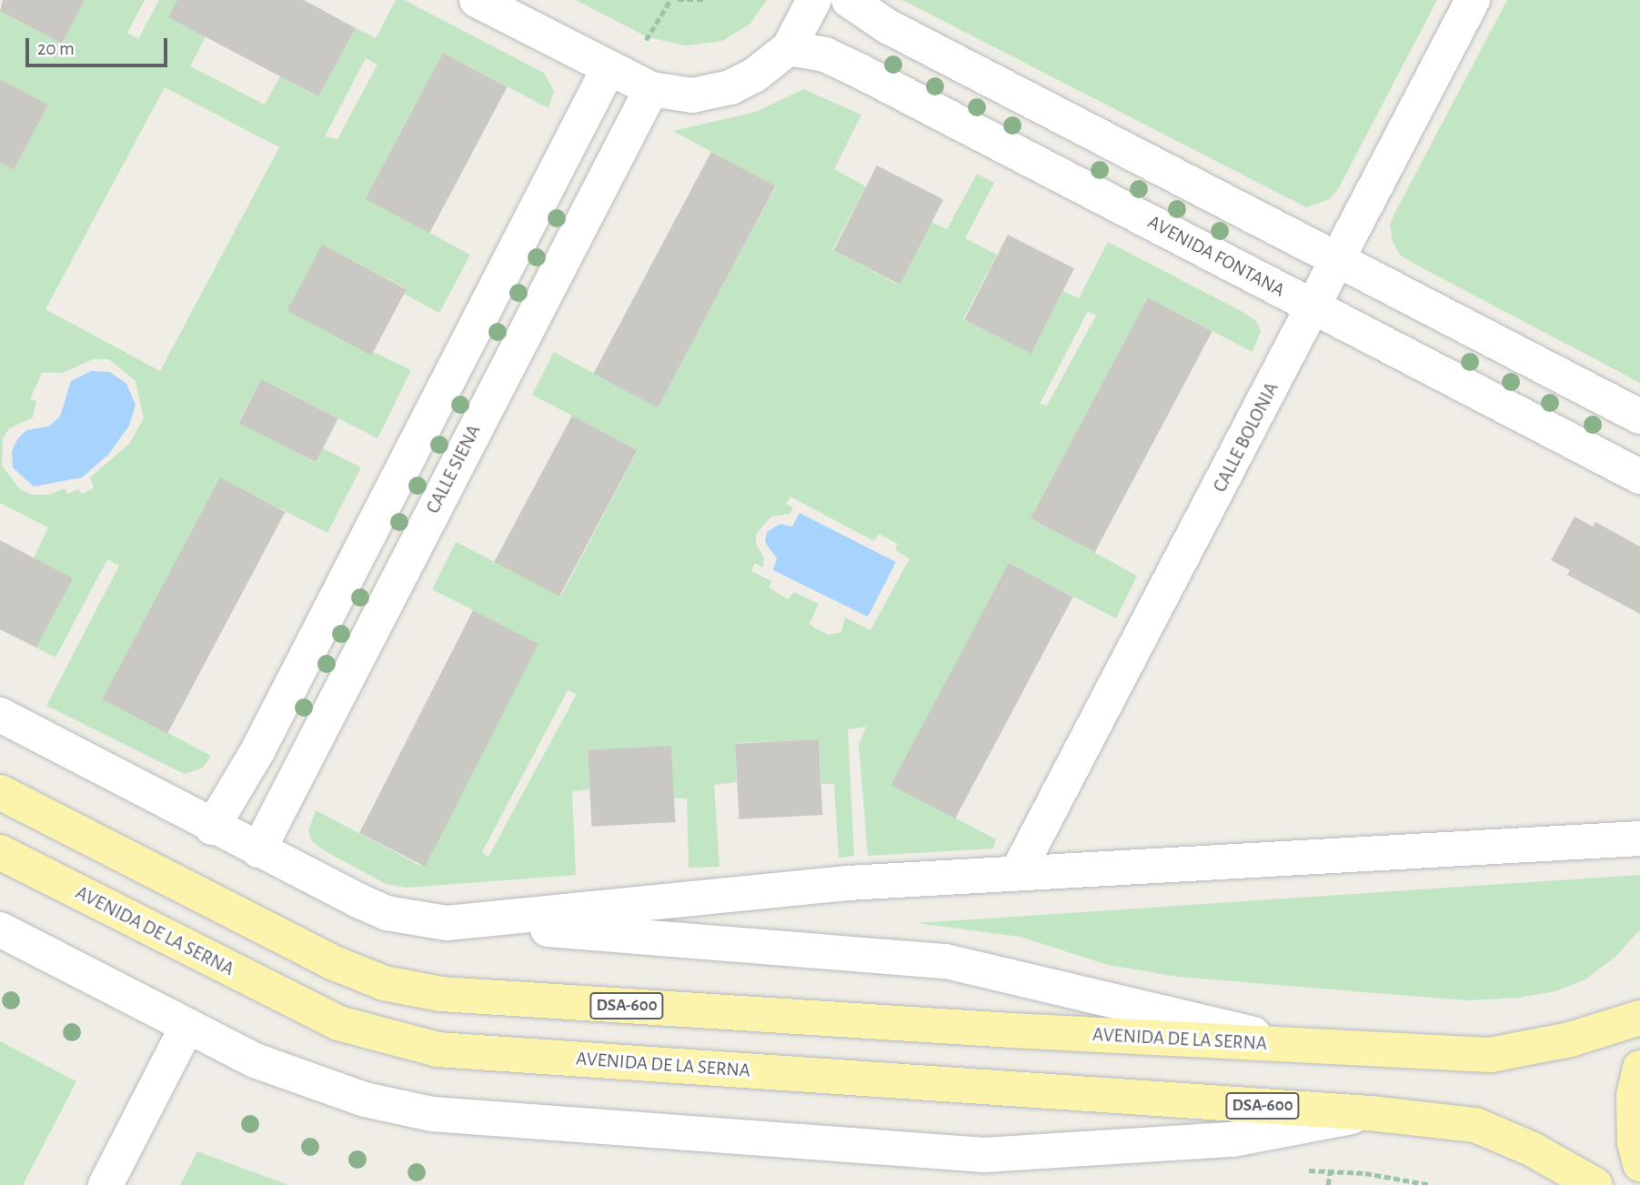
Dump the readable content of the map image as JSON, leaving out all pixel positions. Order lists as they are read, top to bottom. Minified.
{"streets":{"main road":["AVENIDA DE LA SERNA","DSA-600"],"street":["AVENIDA FONTANA","CALLE BOLONIA","CALLE SIENA"]},"crossings":[["AVENIDA FONTANA","CALLE BOLONIA"],["CALLE BOLONIA","AVENIDA DE LA SERNA"],["CALLE SIENA","AVENIDA DE LA SERNA"]],"scale_bar":"20 m"}
